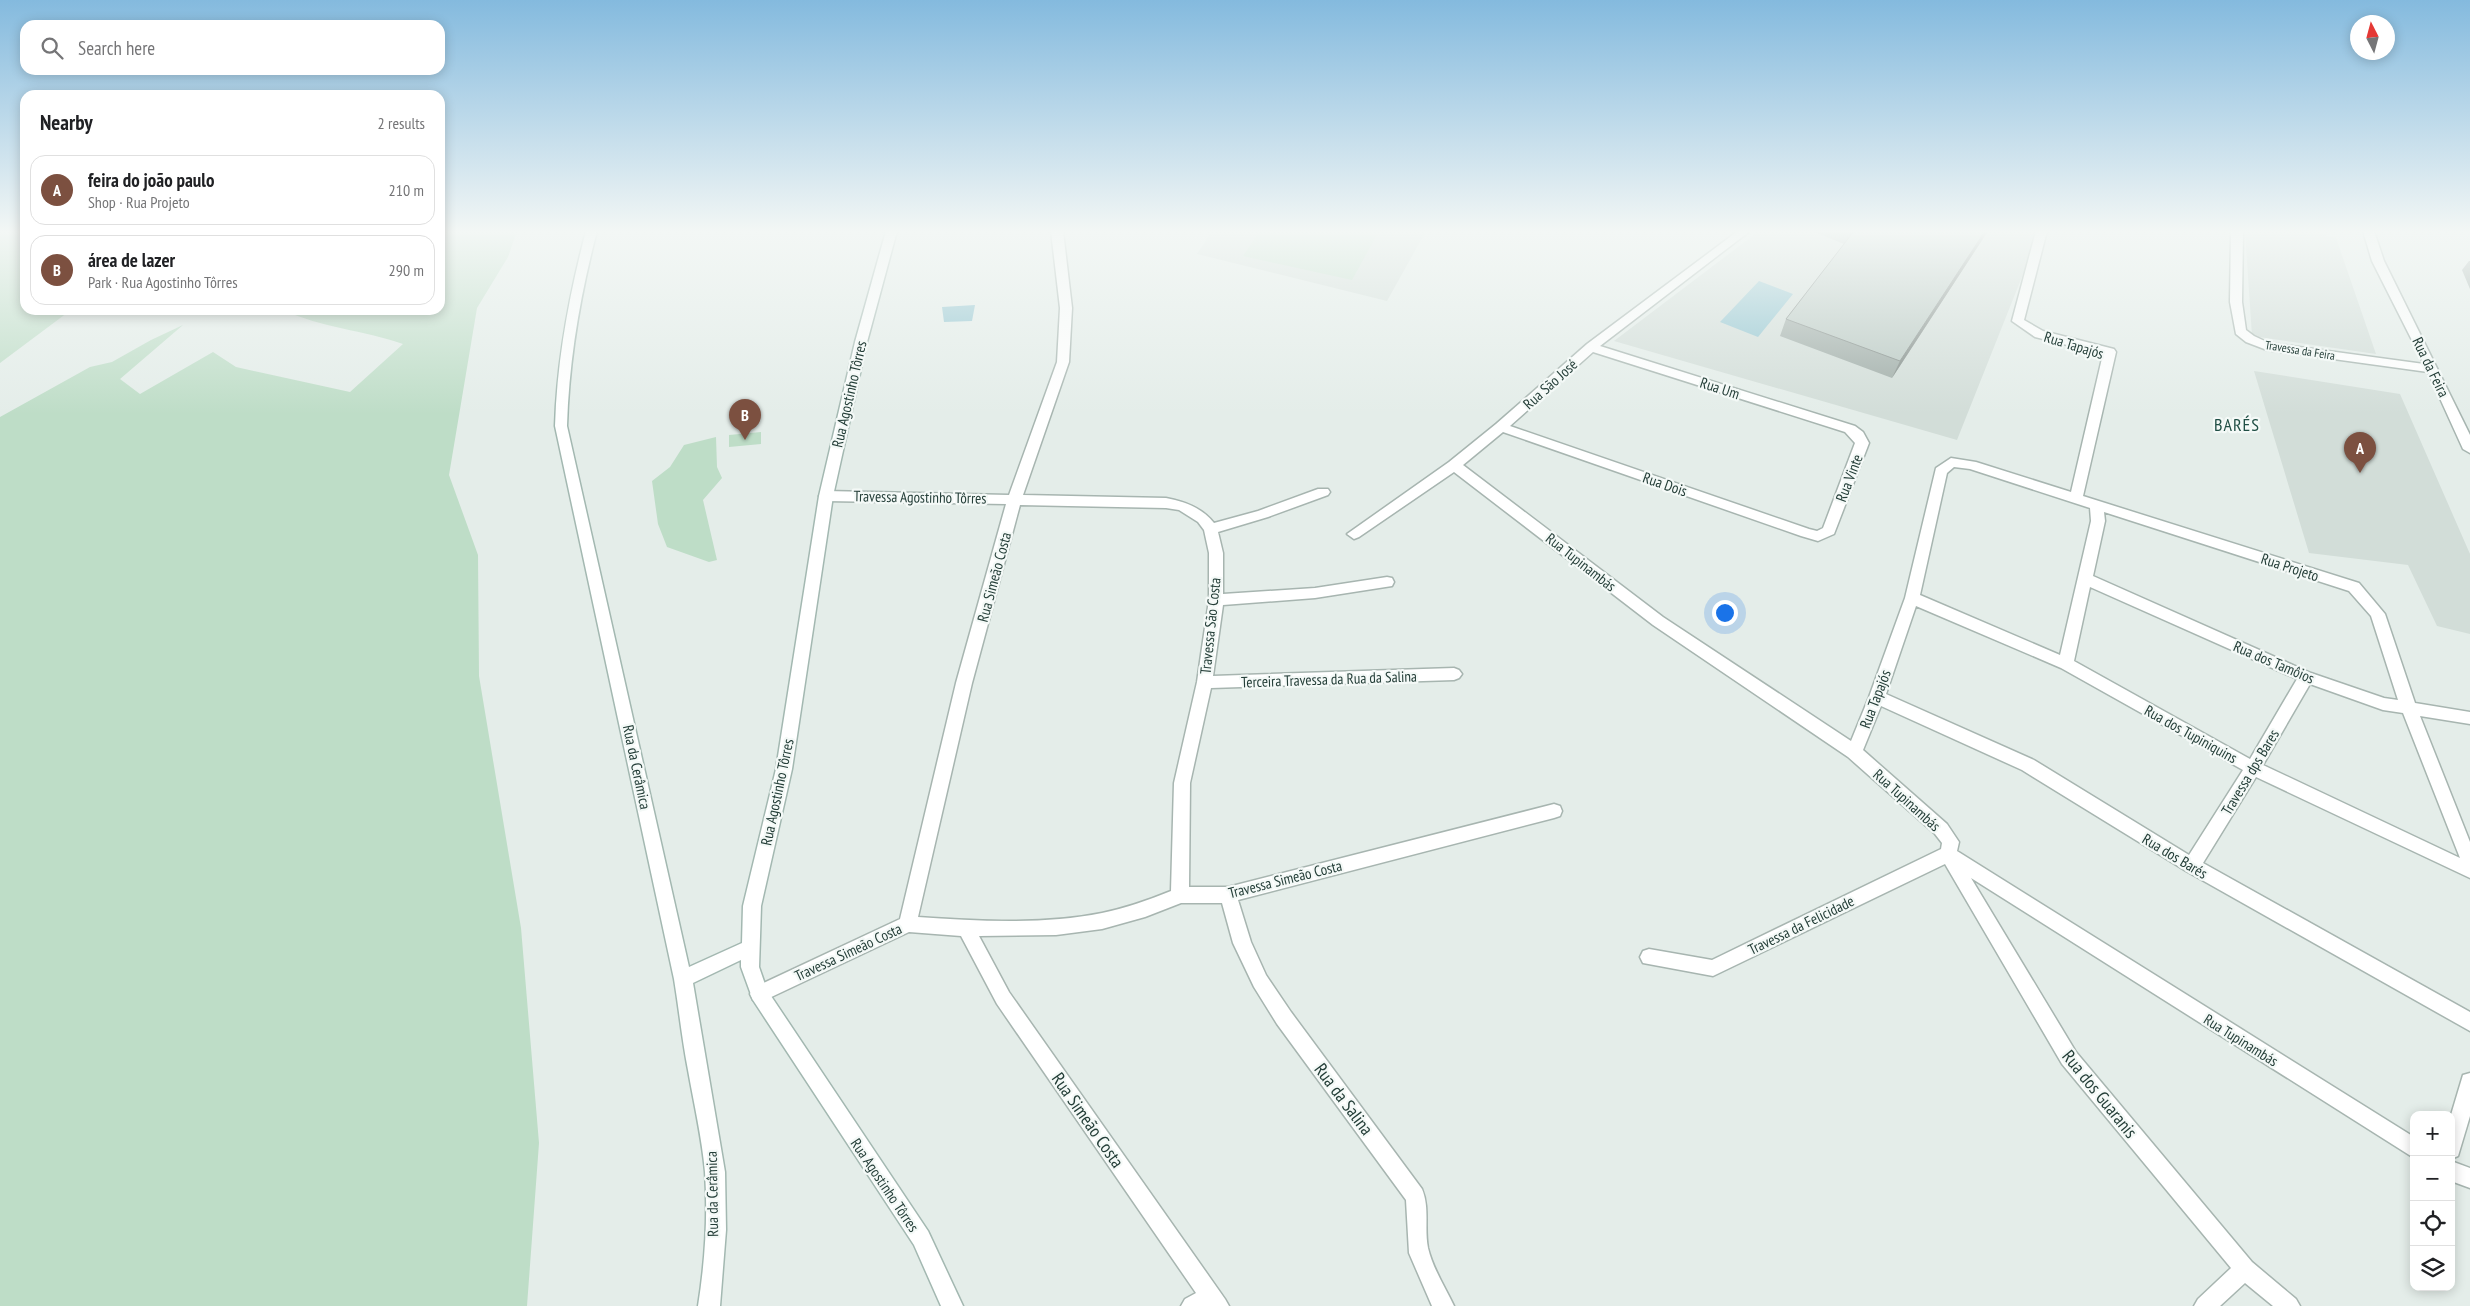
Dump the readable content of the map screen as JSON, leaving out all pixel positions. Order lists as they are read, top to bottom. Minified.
{"streets":{"street":["Rua Tapajós","Travessa da Feira","Rua da Feira","Rua São José","Rua Um","Rua Agostinho Tôrres","Rua Vinte","Rua Dois","Travessa Agostinho Tôrres","Rua Tupinambás","Rua Projeto","Rua Simeão Costa","Travessa São Costa","Rua dos Tamôios","Terceira Travessa da Rua da Salina","Rua dos Tupiniquins","Rua da Cerâmica","Travessa dps Bares","Rua dos Barés","Travessa Simeão Costa","Travessa da Felicidade","Rua dos Guaranis","Rua da Salina"]},"crossings":[["Rua Tapajós","Rua Tupinambás"],["Rua Tapajós","Rua Projeto"],["Rua Tapajós","Rua dos Tupiniquins"],["Rua Tapajós","Rua dos Barés"],["Travessa da Feira","Rua da Feira"],["Rua São José","Rua Um"],["Rua São José","Rua Dois"],["Rua São José","Rua Tupinambás"],["Rua Um","Rua Vinte"],["Rua Agostinho Tôrres","Travessa Agostinho Tôrres"],["Rua Agostinho Tôrres","Travessa Simeão Costa"],["Rua Vinte","Rua Dois"],["Travessa Agostinho Tôrres","Rua Simeão Costa"],["Rua Tupinambás","Travessa da Felicidade"],["Rua Tupinambás","Rua dos Guaranis"],["Rua Projeto","Rua dos Tamôios"],["Rua Simeão Costa","Travessa Simeão Costa"],["Travessa São Costa","Terceira Travessa da Rua da Salina"],["Travessa São Costa","Travessa Simeão Costa"],["Rua dos Tamôios","Travessa dps Bares"],["Rua dos Tupiniquins","Travessa dps Bares"],["Travessa dps Bares","Rua dos Barés"],["Travessa Simeão Costa","Rua da Salina"],["Travessa da Felicidade","Rua dos Guaranis"]],"districts":["BARÉS"],"north":"top","page":{"search":"Search here","heading":["Nearby","2 results"],"list":[{"mark":"A","name":"feira do joão paulo","note":"Shop · Rua Projeto","value":"210 m"},{"mark":"B","name":"área de lazer","note":"Park · Rua Agostinho Tôrres","value":"290 m"}],"pins":["B","A"],"map_buttons":["+","−"]}}
